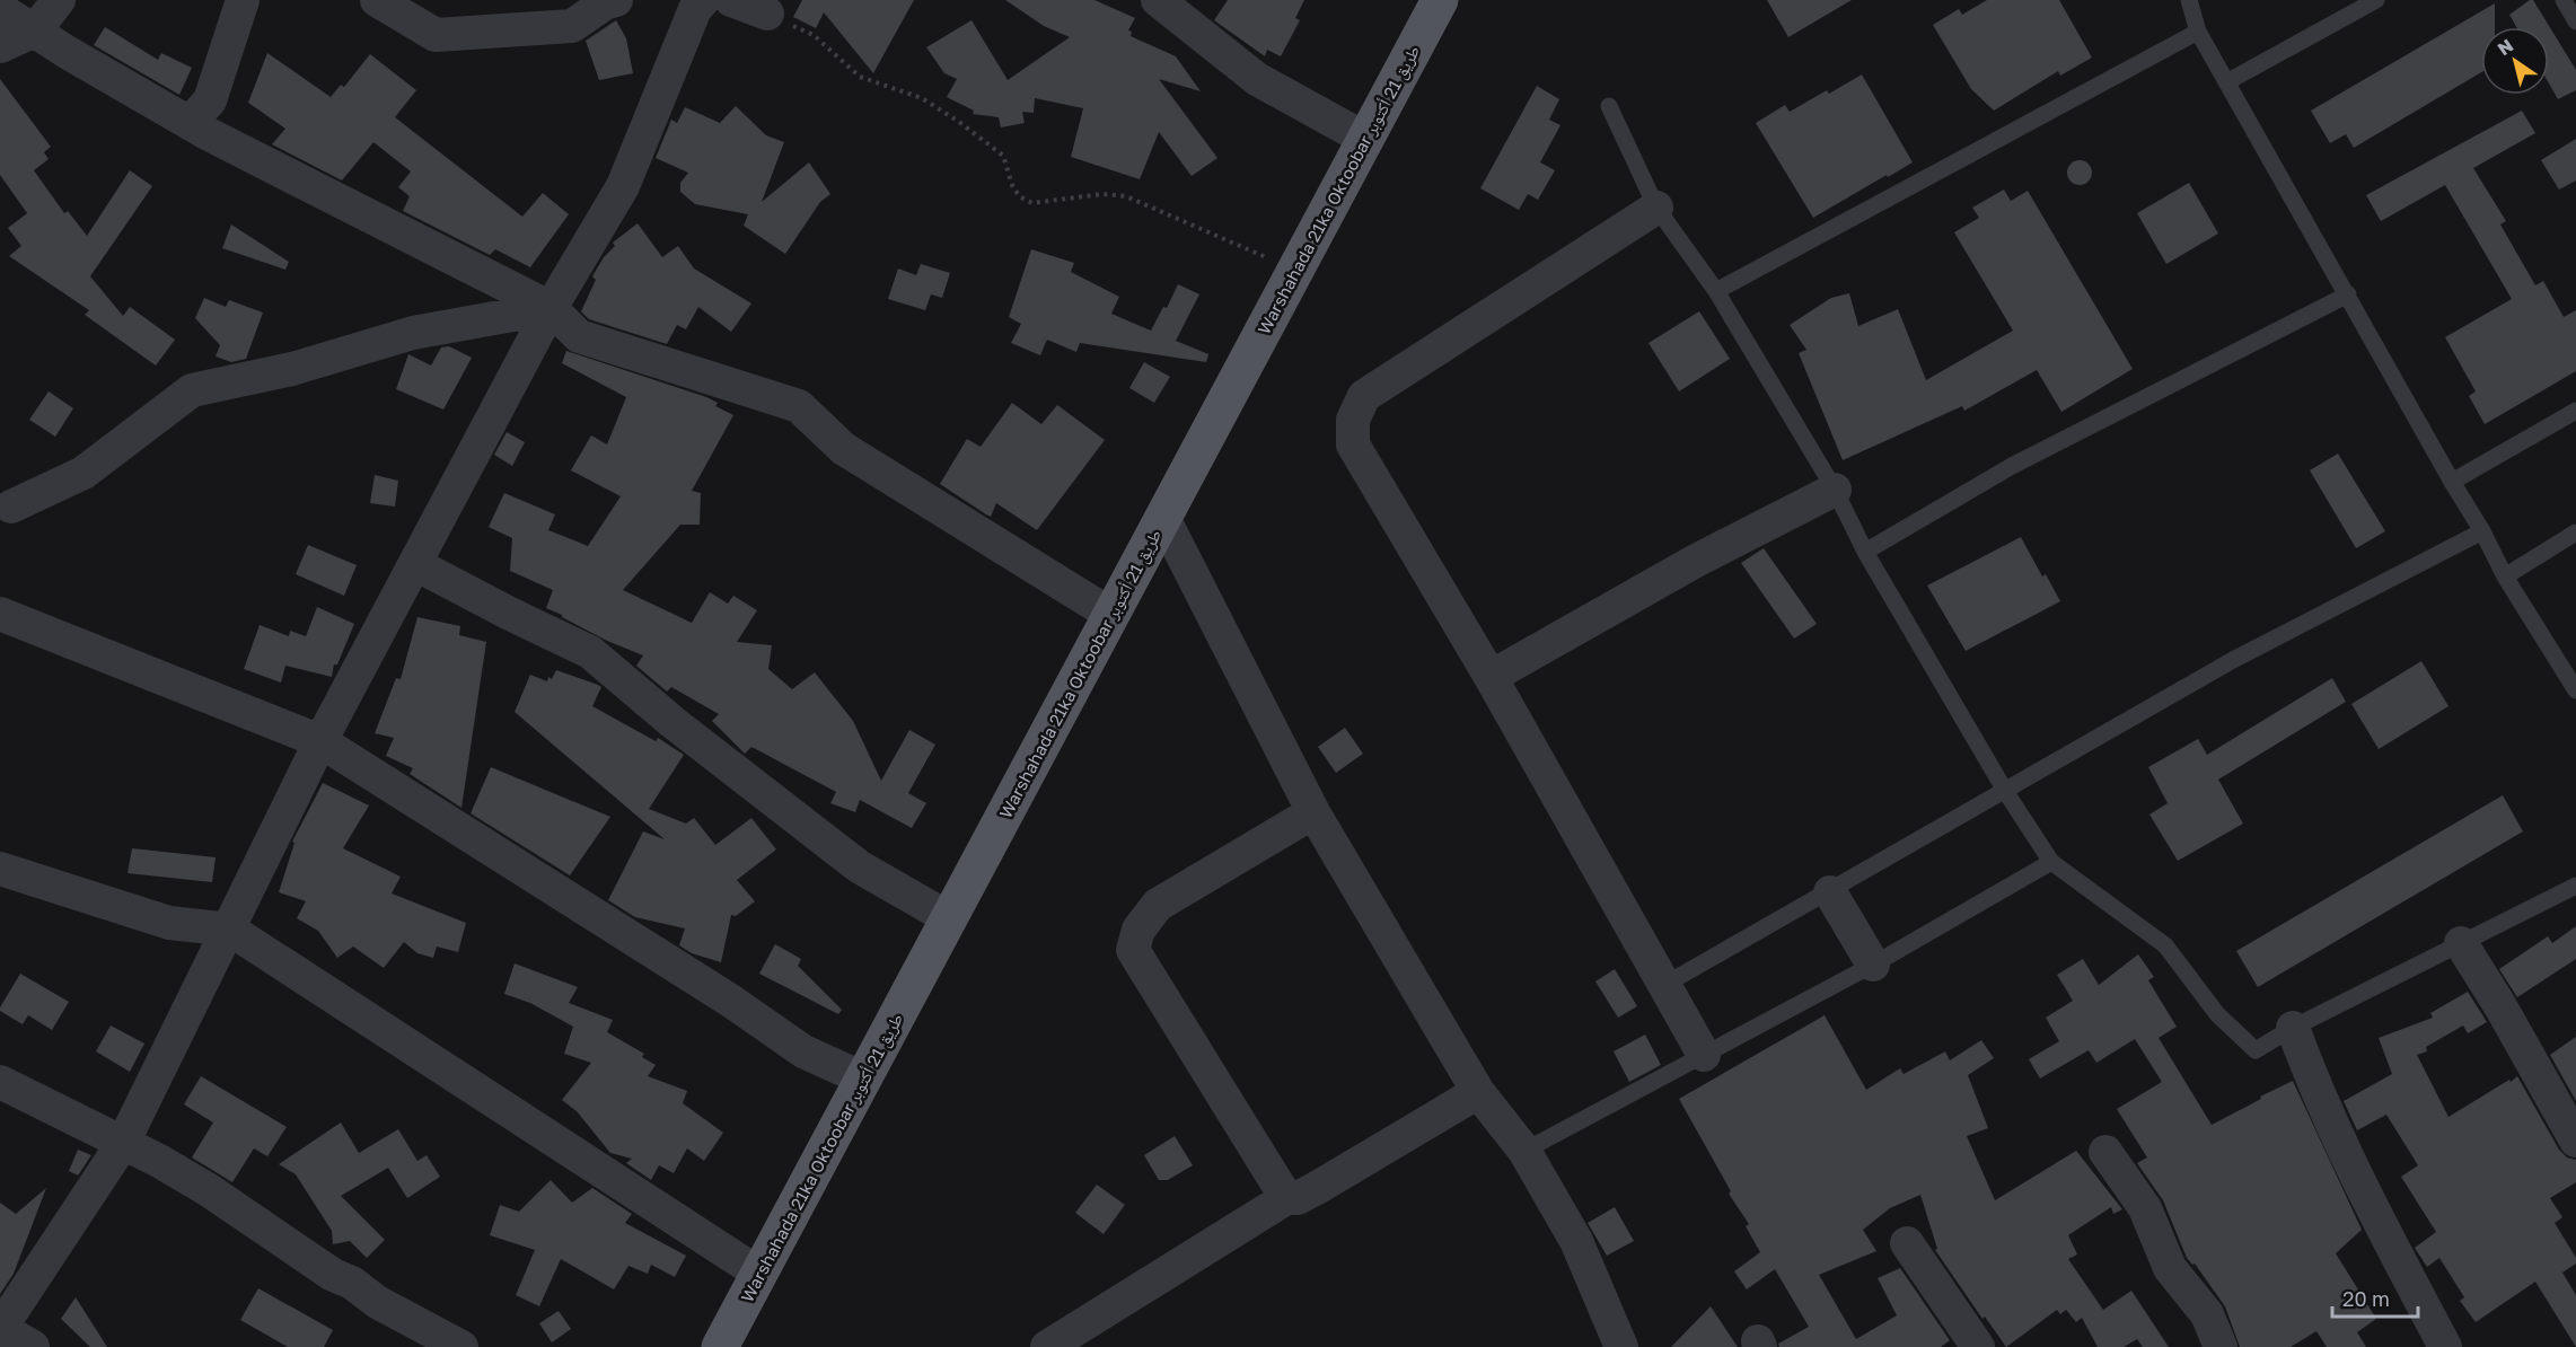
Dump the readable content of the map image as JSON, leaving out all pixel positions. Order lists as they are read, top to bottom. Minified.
{"streets":{"main road":["Warshahada 21ka Oktoobar طريق 21 أكتوبر"]},"scale_bar":"20 m","north":"top left"}
